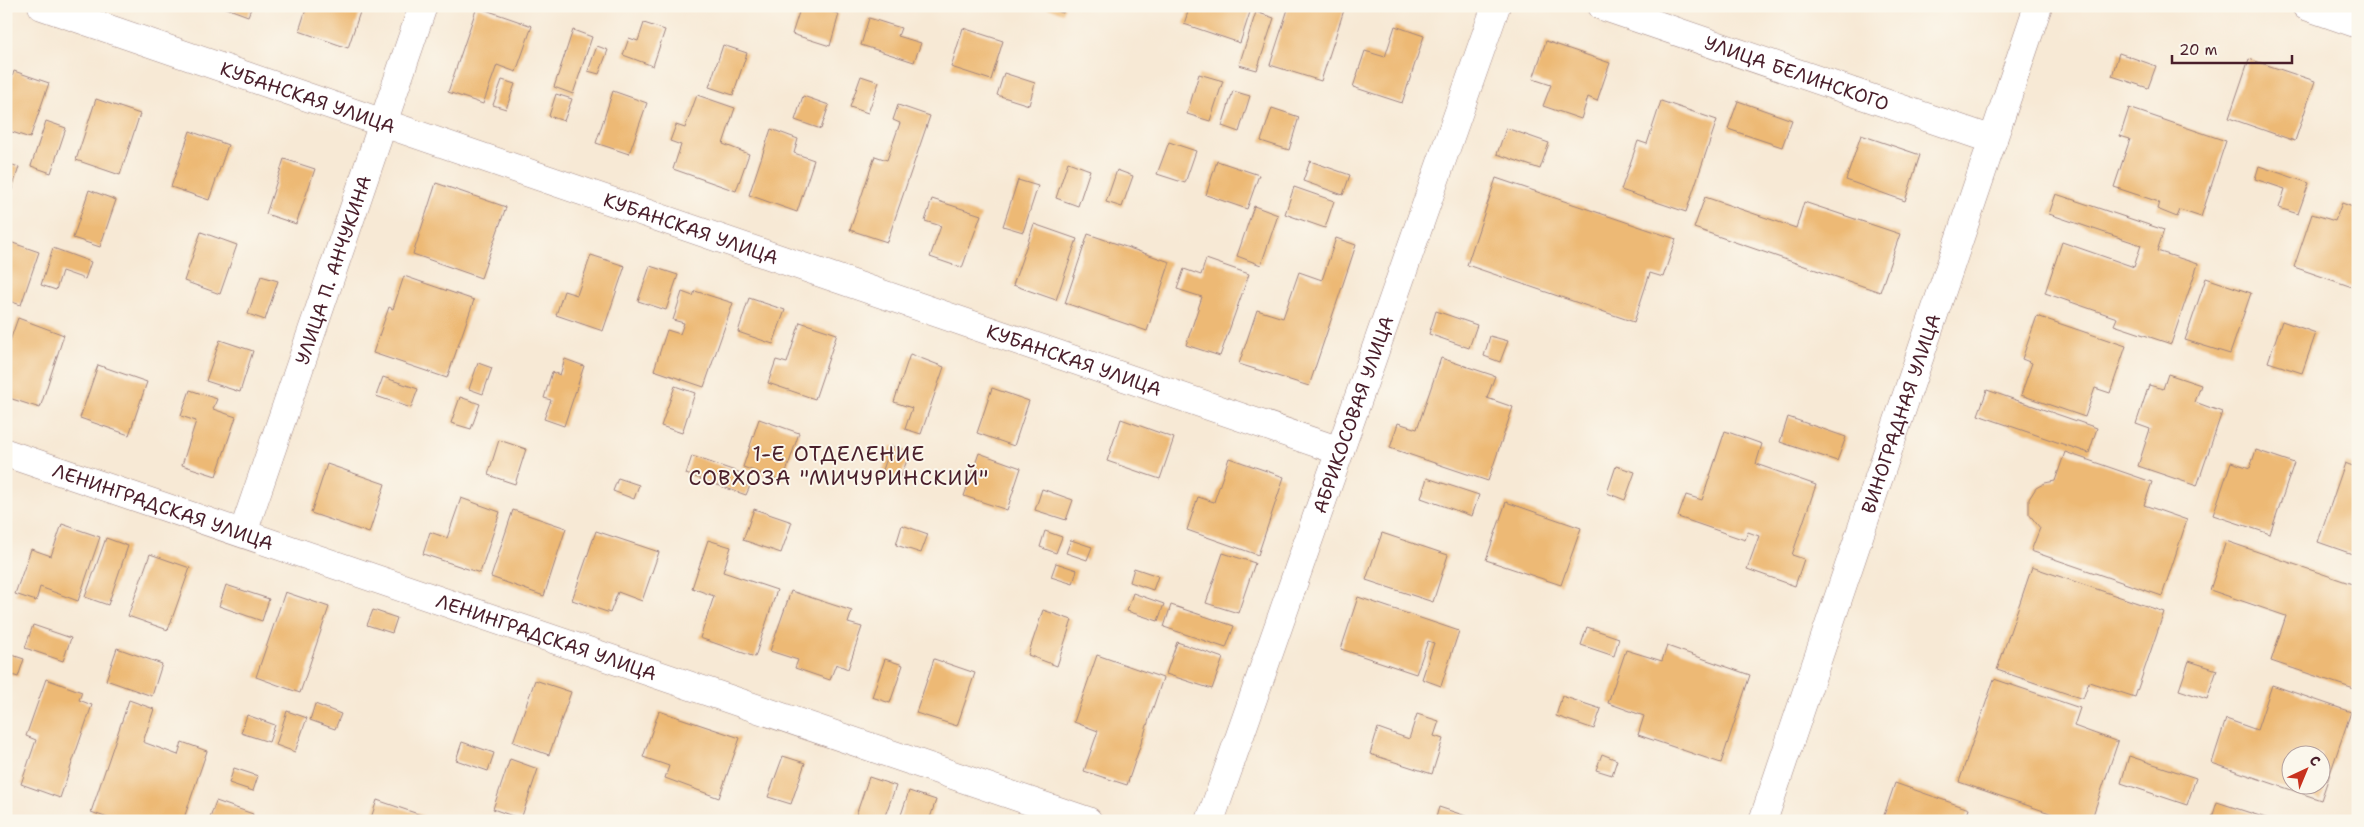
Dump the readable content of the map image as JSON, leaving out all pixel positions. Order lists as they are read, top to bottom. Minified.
{"streets":{"street":["УЛИЦА БЕЛИНСКОГО","КУБАНСКАЯ УЛИЦА","УЛИЦА П. АНЧУКИНА","ВИНОГРАДНАЯ УЛИЦА","АБРИКОСОВАЯ УЛИЦА","ЛЕНИНГРАДСКАЯ УЛИЦА"]},"crossings":[["УЛИЦА БЕЛИНСКОГО","ВИНОГРАДНАЯ УЛИЦА"],["КУБАНСКАЯ УЛИЦА","УЛИЦА П. АНЧУКИНА"],["КУБАНСКАЯ УЛИЦА","АБРИКОСОВАЯ УЛИЦА"],["УЛИЦА П. АНЧУКИНА","ЛЕНИНГРАДСКАЯ УЛИЦА"]],"districts":["1-Е ОТДЕЛЕНИЕ СОВХОЗА \"МИЧУРИНСКИЙ\""],"scale_bar":"20 m","north":"top right"}
